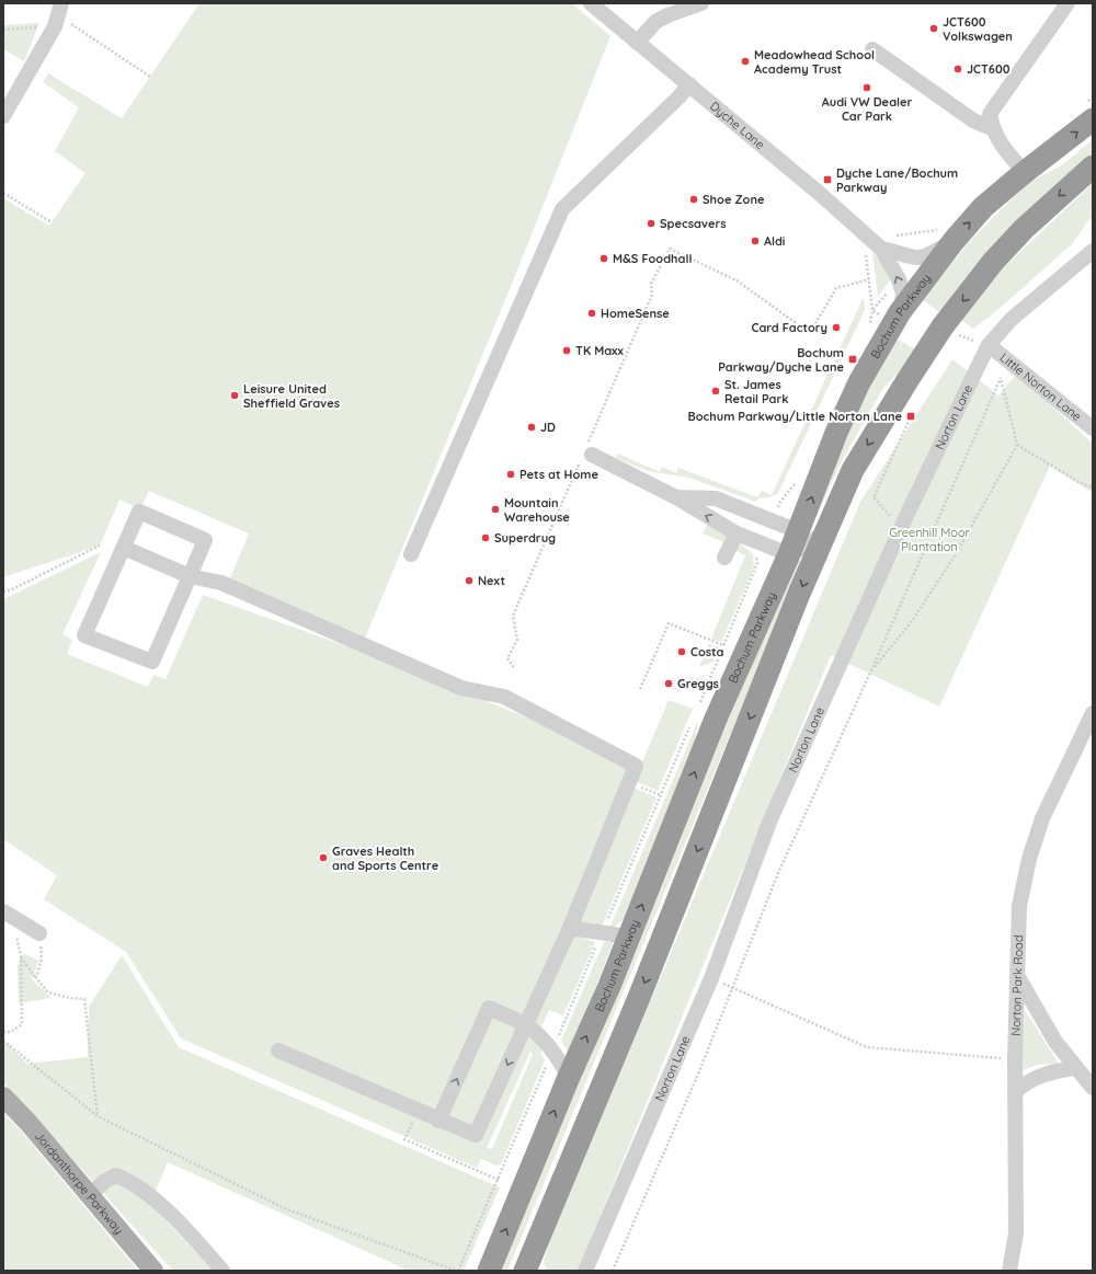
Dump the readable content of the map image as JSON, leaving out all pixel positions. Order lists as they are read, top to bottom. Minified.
{"streets":{"highway":["Bochum Parkway"],"main road":["Jordanthorpe Parkway"],"street":["Dyche Lane","Little Norton Lane","Norton Lane","Norton Park Road"]},"crossings":[["Dyche Lane","Bochum Parkway"],["Little Norton Lane","Norton Lane"]],"parks":["Greenhill Moor Plantation"],"places":{"other":["JCT600 Volkswagen","Meadowhead School Academy Trust","JCT600","Audi VW Dealer Car Park","Shoe Zone","Specsavers","Aldi","M&S Foodhall","HomeSense","Card Factory","TK Maxx","St. James Retail Park","Leisure United Sheffield Graves","JD","Pets at Home","Mountain Warehouse","Superdrug","Next","Costa","Greggs","Graves Health and Sports Centre"],"transit":["Dyche Lane/Bochum Parkway","Bochum Parkway/Dyche Lane","Bochum Parkway/Little Norton Lane"]}}
